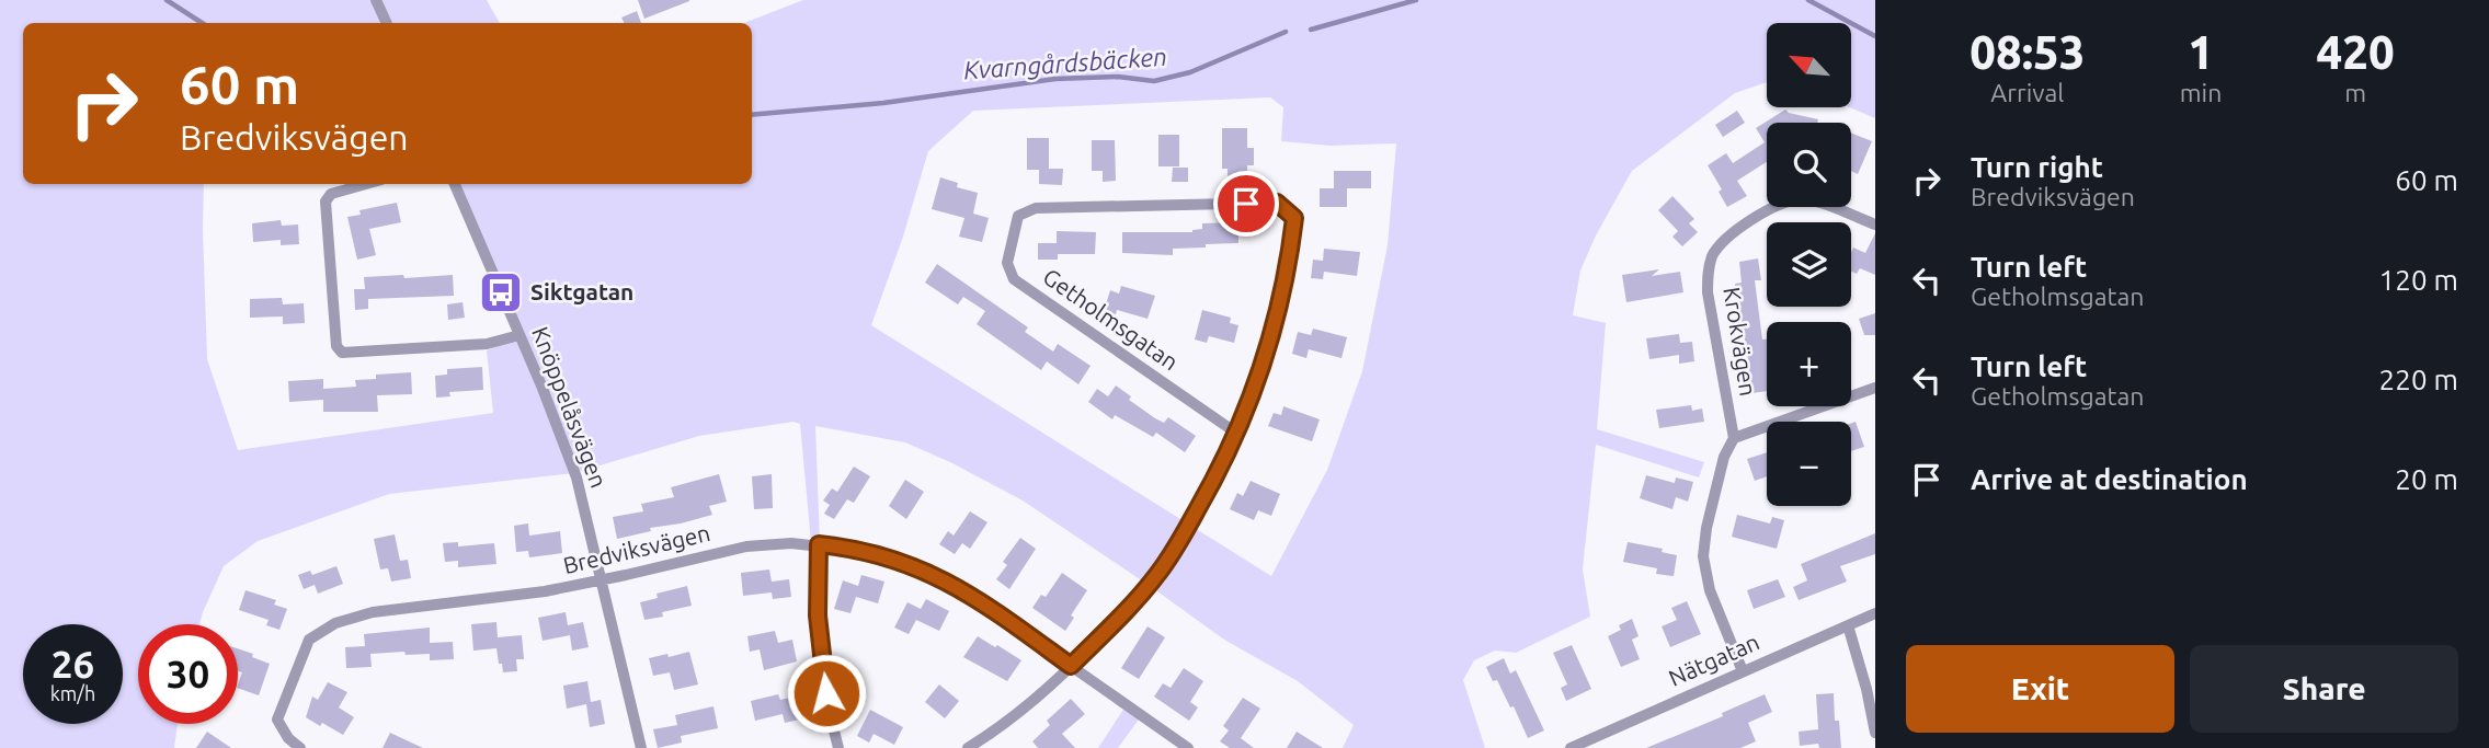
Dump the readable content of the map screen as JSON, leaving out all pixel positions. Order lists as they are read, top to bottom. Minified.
{"streets":{"street":["Getholmsgatan","Krokvägen","Knöppelåsvägen","Bredviksvägen","Nätgatan"]},"crossings":[["Getholmsgatan","Bredviksvägen"],["Knöppelåsvägen","Bredviksvägen"]],"water":["Kvarngårdsbäcken"],"places":{"bus stop":["Siktgatan"]},"north":"top left","page":{"eta":["08:53","Arrival","1","min","420","m"],"map_buttons":["+","−"],"turn":["60 m","Bredviksvägen"],"list":[{"name":"Turn right","note":"Bredviksvägen","value":"60 m"},{"name":"Turn left","note":"Getholmsgatan","value":"120 m"},{"name":"Turn left","note":"Getholmsgatan","value":"220 m"},{"name":"Arrive at destination","value":"20 m"}],"speed":"26 km/h","limit":"30","buttons":["Exit","Share"]}}
